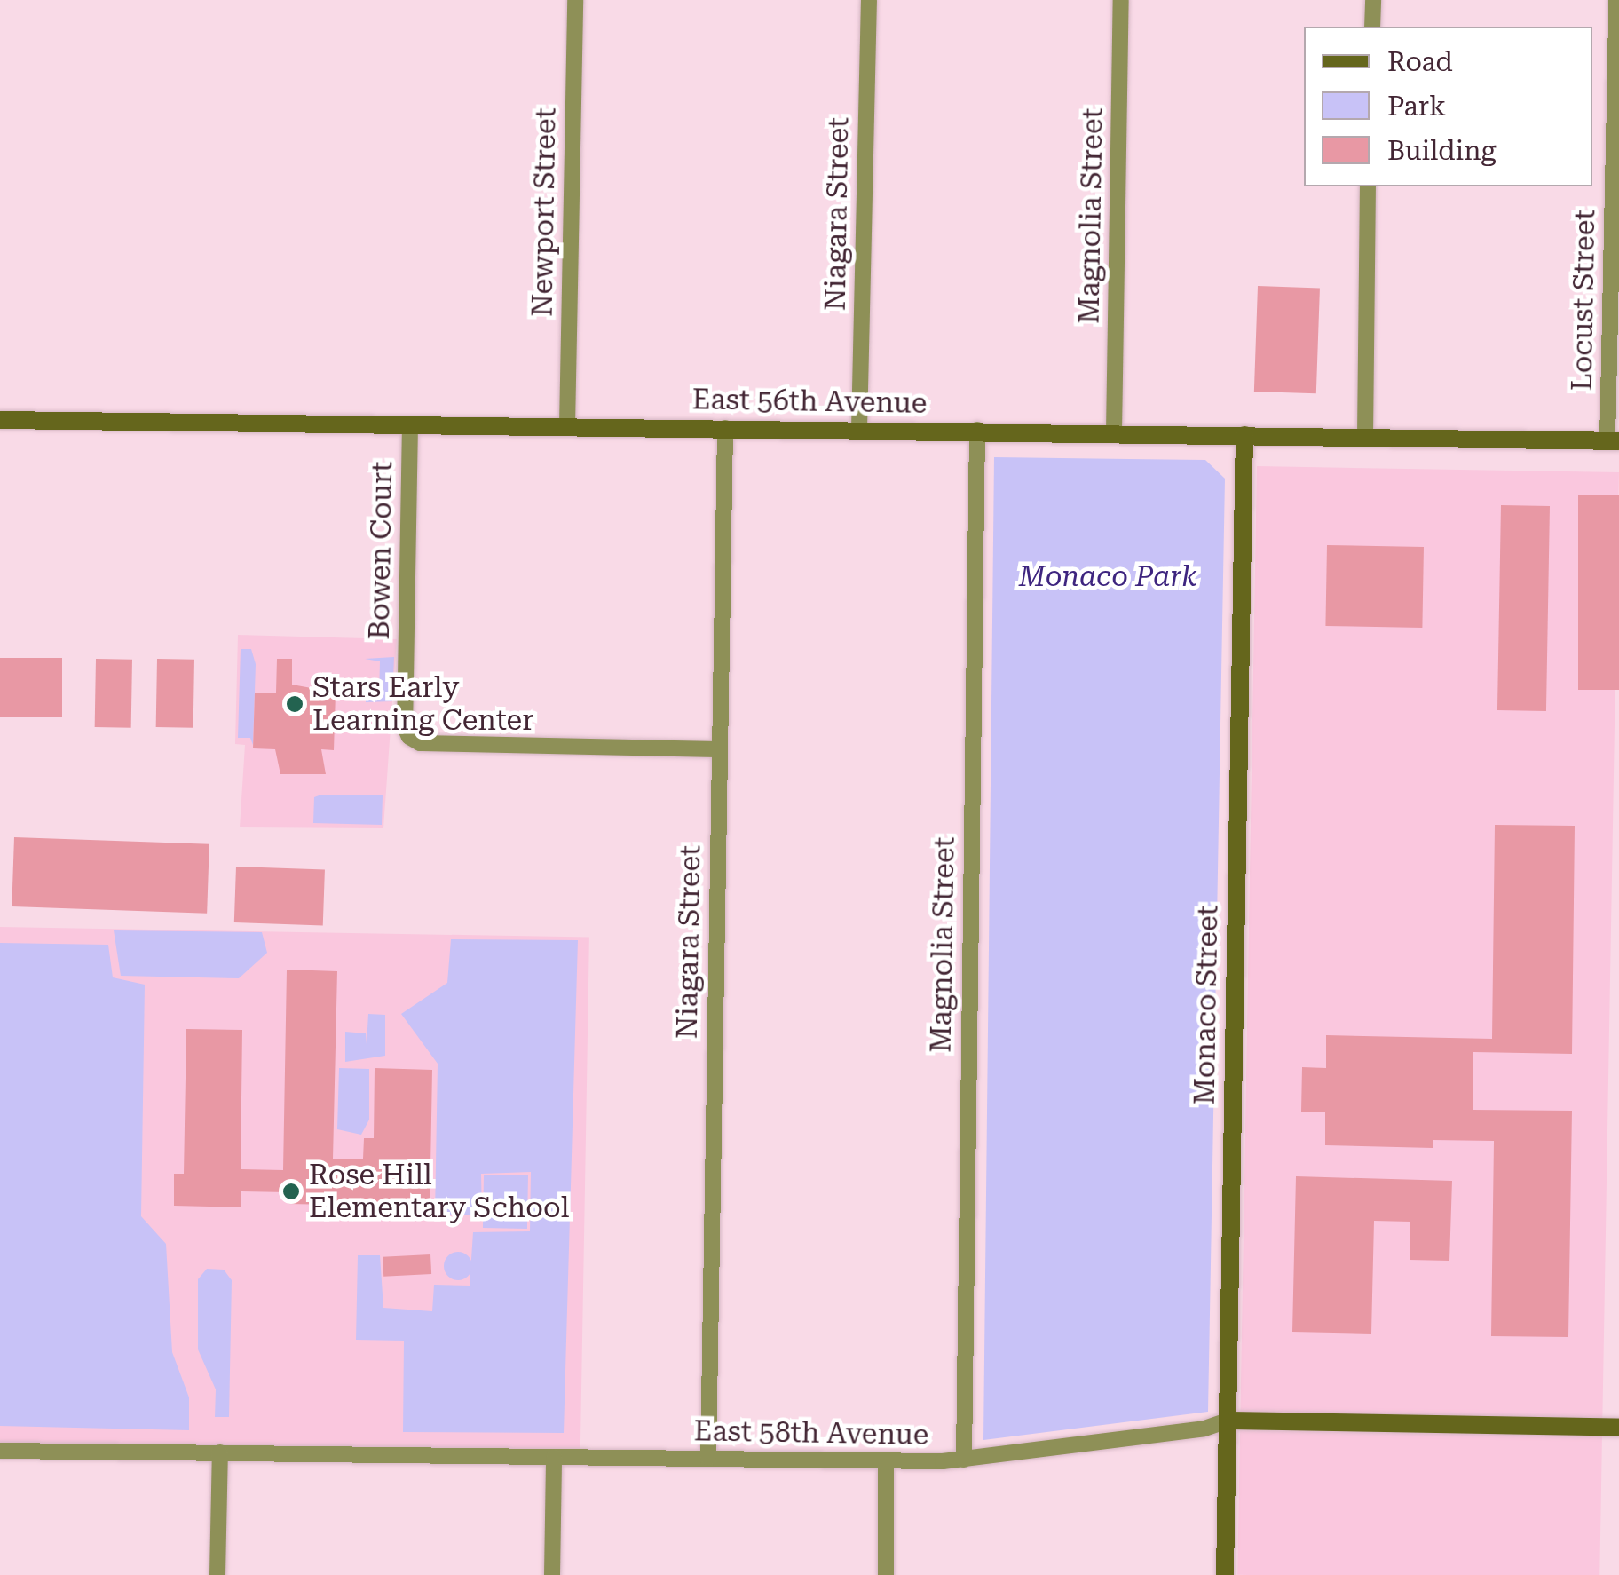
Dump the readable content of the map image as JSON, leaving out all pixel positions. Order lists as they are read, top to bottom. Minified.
{"streets":{"main road":["East 56th Avenue","Monaco Street","East 58th Avenue"],"street":["Newport Street","Niagara Street","Magnolia Street","Locust Street","Bowen Court"]},"crossings":[["Newport Street","East 56th Avenue"],["Niagara Street","East 56th Avenue"],["Niagara Street","Bowen Court"],["Niagara Street","East 58th Avenue"],["Magnolia Street","East 56th Avenue"],["Magnolia Street","East 58th Avenue"],["Locust Street","East 56th Avenue"],["East 56th Avenue","Bowen Court"],["East 56th Avenue","Monaco Street"],["Monaco Street","East 58th Avenue"]],"parks":["Monaco Park"],"places":["Stars Early Learning Center","Rose Hill Elementary School"],"legend":["Road","Park","Building"]}
